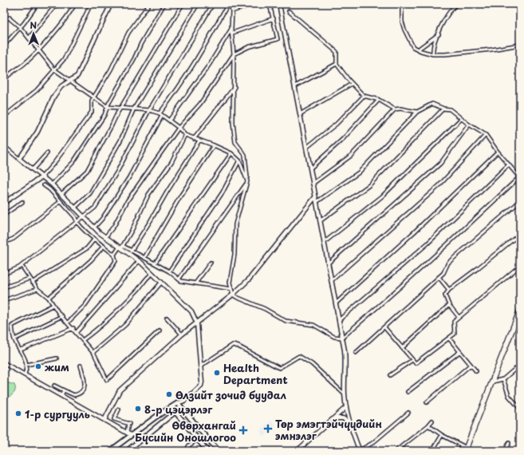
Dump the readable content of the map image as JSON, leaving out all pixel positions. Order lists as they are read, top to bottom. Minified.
{"places":{"other":["жим","Health Department","Өлзийт зочид буудал","8-р цэцэрлэг","1-р сургууль"],"health":["Төр эмэгтэйчүүдийн эмнэлэг","Өвөрхангай Бүсийн Оношлогоо"]},"north":"top"}
